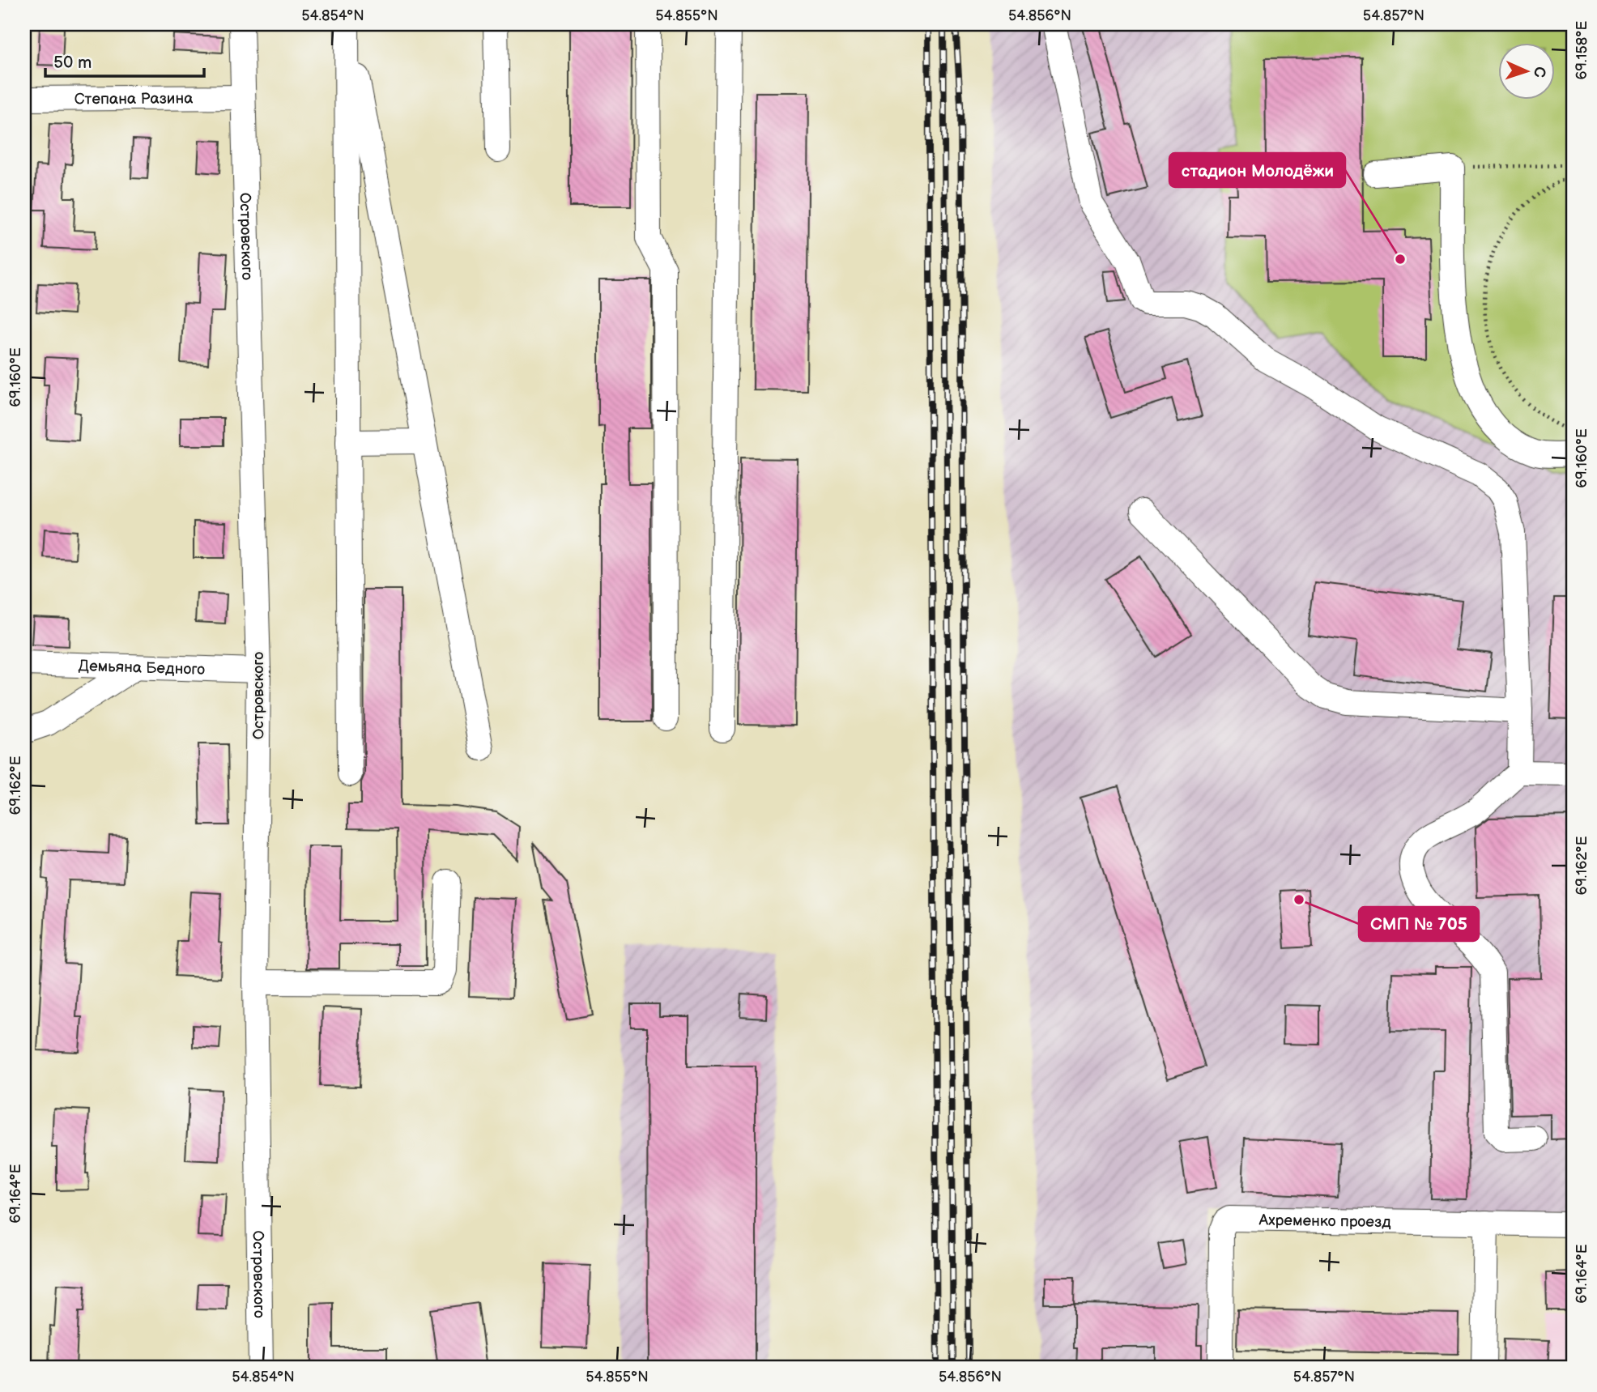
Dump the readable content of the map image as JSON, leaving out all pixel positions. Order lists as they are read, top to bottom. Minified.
{"streets":{"street":["Степана Разина","Островского","Демьяна Бедного","Ахременко проезд"]},"crossings":[["Степана Разина","Островского"],["Островского","Демьяна Бедного"]],"places":["стадион Молодёжи","СМП № 705"],"scale_bar":"50 m","north":"right","coordinates":["54.854°N","54.855°N","54.856°N","54.857°N","69.158°E","69.160°E","69.162°E","69.164°E"]}
